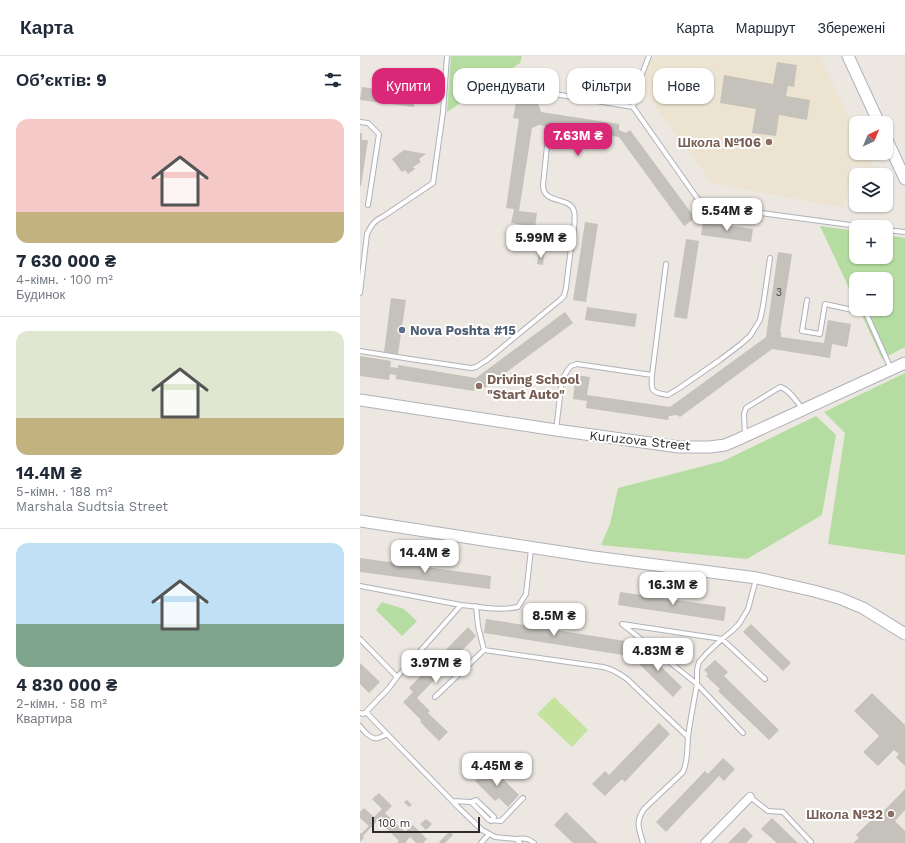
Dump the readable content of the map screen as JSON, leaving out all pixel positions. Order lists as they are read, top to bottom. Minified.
{"streets":{"street":["Kuruzova Street"]},"places":["Школа №106","Nova Poshta #15","Driving School \"Start Auto\"","Школа №32"],"house_numbers":["3"],"scale_bar":"100 m","north":"top right","page":{"header":"Карта","nav":["Карта","Маршрут","Збережені"],"heading":"Об’єктів: 9","chip":["Купити","Орендувати","Фільтри","Нове"],"list":[{"name":"7 630 000 ₴","note":"4-кімн. · 100 m² · Будинок"},{"name":"14.4M ₴","note":"5-кімн. · 188 m² · Marshala Sudtsia Street"},{"name":"4 830 000 ₴","note":"2-кімн. · 58 m² · Квартира"}],"map_buttons":["+","−"],"price":["7.63M ₴","5.54M ₴","5.99M ₴","14.4M ₴","16.3M ₴","8.5M ₴","4.83M ₴","3.97M ₴","4.45M ₴"],"scale":"100 m"}}
